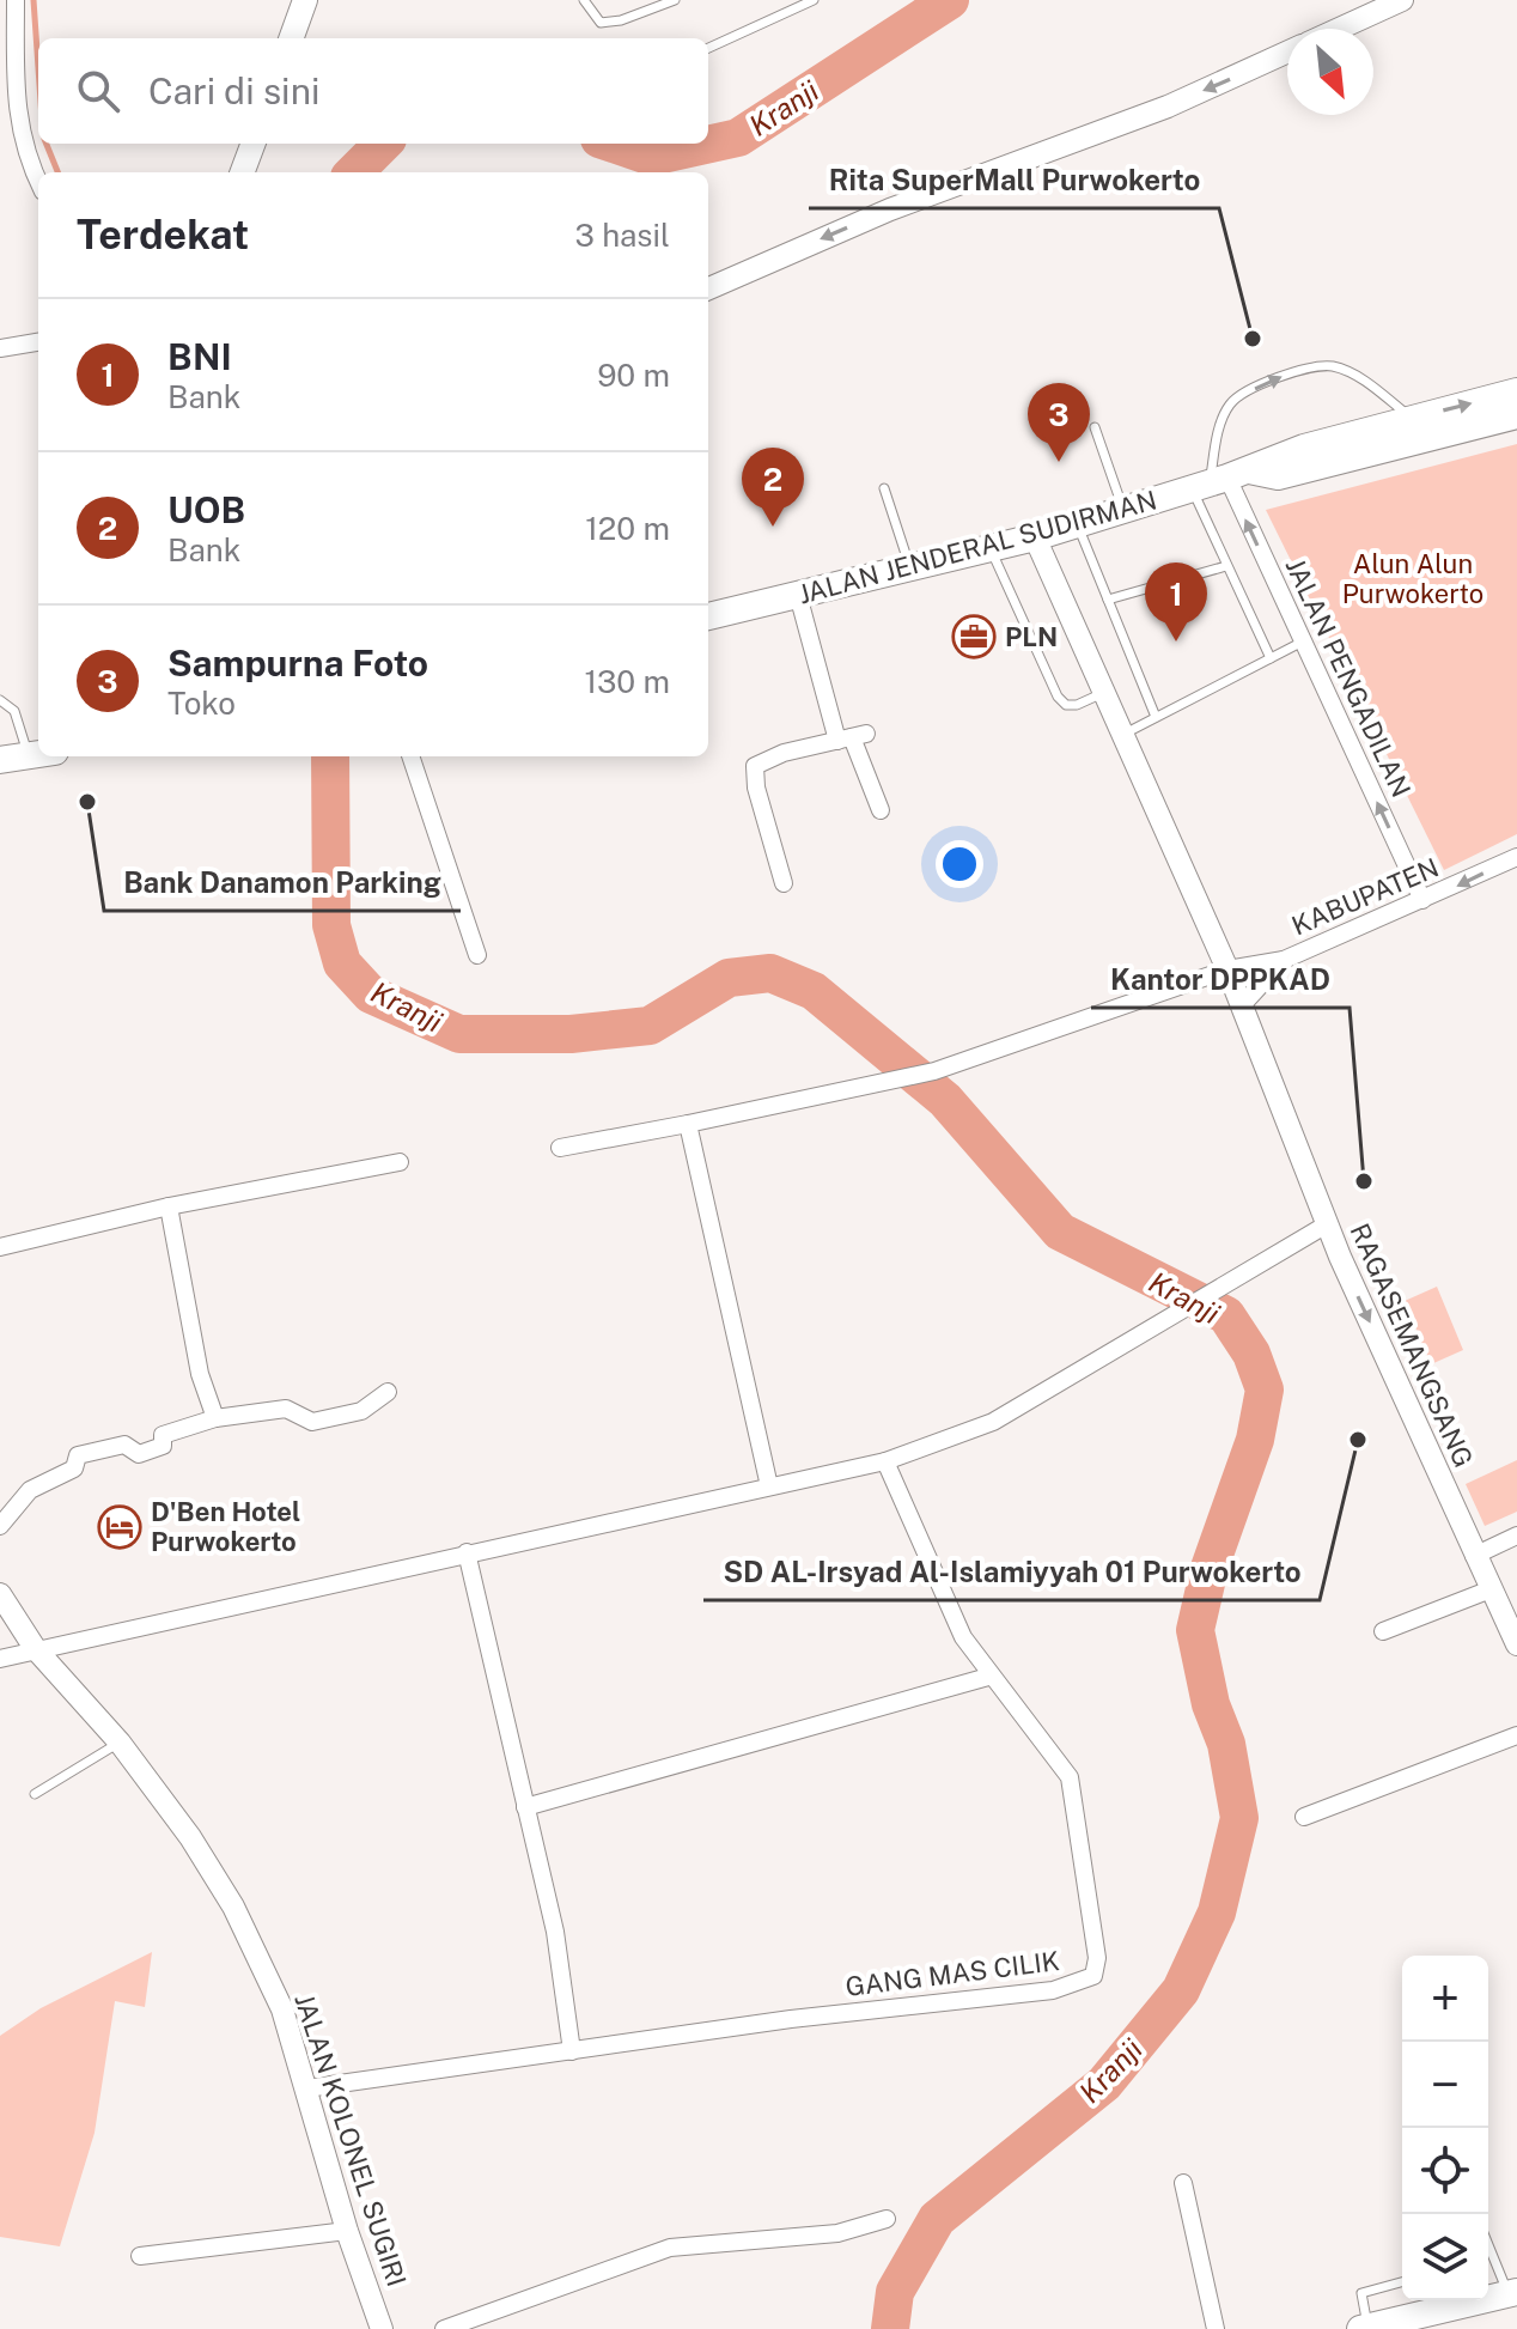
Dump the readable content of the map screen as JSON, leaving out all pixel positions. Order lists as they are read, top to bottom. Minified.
{"streets":{"main road":["JALAN JENDERAL SUDIRMAN"],"street":["JALAN PENGADILAN","KABUPATEN","RAGASEMANGSANG","GANG MAS CILIK","JALAN KOLONEL SUGIRI"]},"crossings":[["JALAN JENDERAL SUDIRMAN","JALAN PENGADILAN"],["JALAN JENDERAL SUDIRMAN","RAGASEMANGSANG"],["JALAN PENGADILAN","KABUPATEN"],["KABUPATEN","RAGASEMANGSANG"],["GANG MAS CILIK","JALAN KOLONEL SUGIRI"]],"one_way":["JALAN PENGADILAN"],"water":["Kranji"],"parks":["Alun Alun Purwokerto"],"places":{"other":["Rita SuperMall Purwokerto","Bank Danamon Parking","Kantor DPPKAD","SD AL-Irsyad Al-Islamiyyah 01 Purwokerto"],"office":["PLN"],"hotel":["D'Ben Hotel Purwokerto"]},"north":"bottom right","page":{"search":"Cari di sini","heading":["Terdekat","3 hasil"],"list":[{"mark":"1","name":"BNI","note":"Bank","value":"90 m"},{"mark":"2","name":"UOB","note":"Bank","value":"120 m"},{"mark":"3","name":"Sampurna Foto","note":"Toko","value":"130 m"}],"pins":["3","2","1"],"map_buttons":["+","−"]}}
